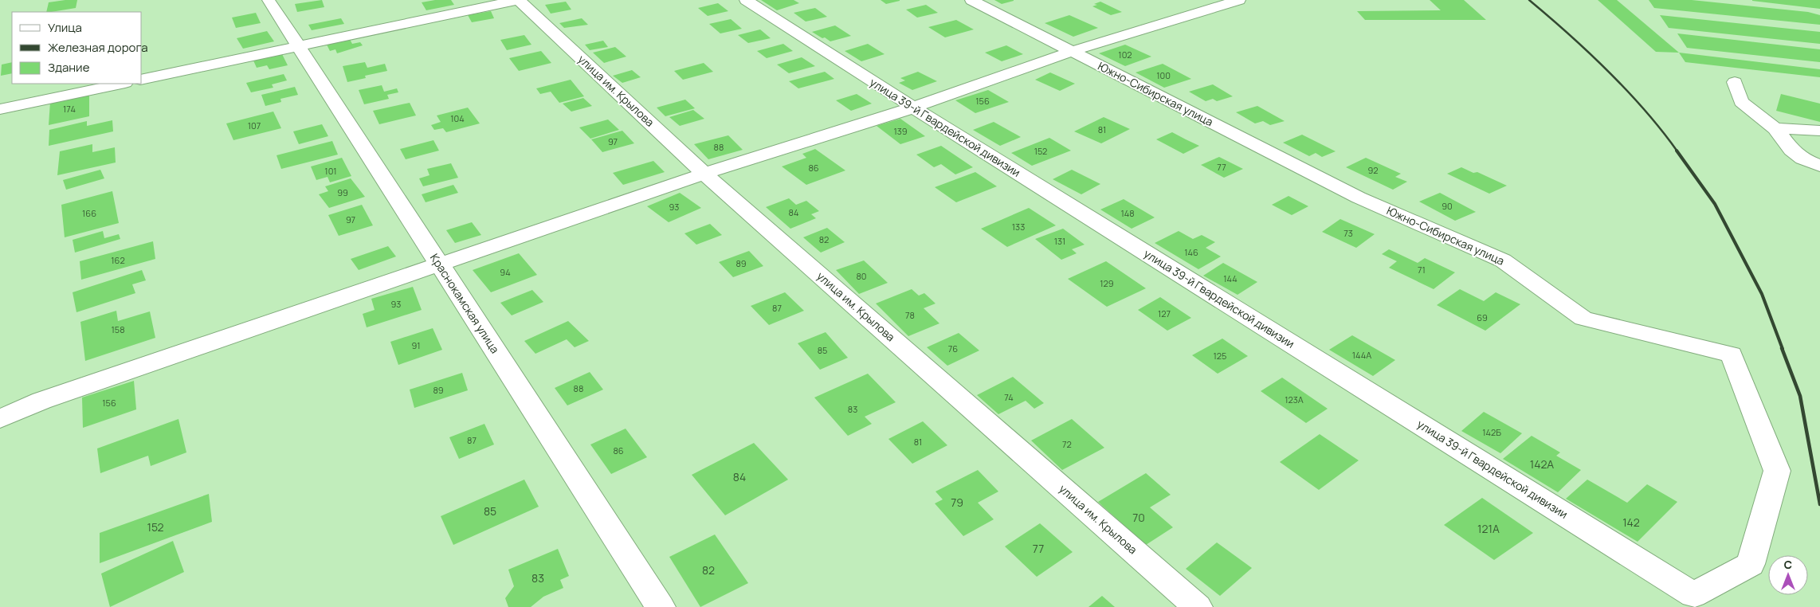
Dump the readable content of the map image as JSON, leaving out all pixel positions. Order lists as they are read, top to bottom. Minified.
{"streets":{"street":["улица им. Крылова","Южно-Сибирская улица","улица 39-й Гвардейской дивизии","Краснокамская улица"]},"crossings":[["Южно-Сибирская улица","улица 39-й Гвардейской дивизии"]],"house_numbers":["102","100","156","174","104","107","81","139","97","88","152","77","86","92","101","99","90","93","84","166","148","97","133","73","82","131","146","162","89","71","94","80","144","129","93","87","127","78","69","158","91","76","85","144А","125","88","89","74","123А","156","83","142Б","87","81","72","86","142А","84","79","85","70","142","152","121А","77","82","83"],"legend":["Улица","Железная дорога","Здание"],"north":"top"}
